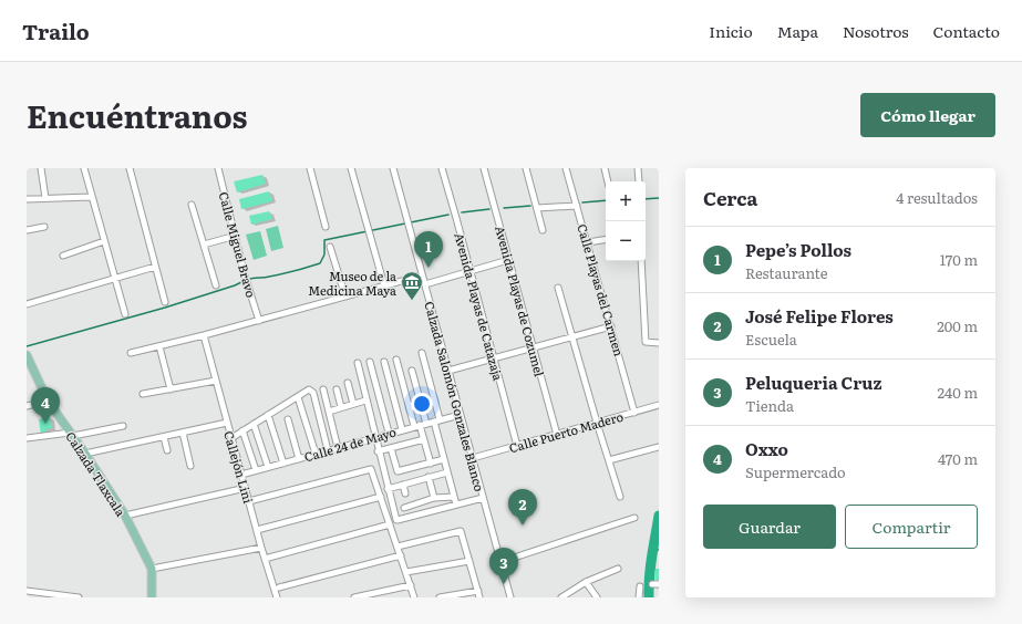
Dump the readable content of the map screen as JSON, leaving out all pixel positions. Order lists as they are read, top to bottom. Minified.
{"streets":{"main road":["Calzada Tlaxcala"],"street":["Calle Miguel Bravo","Calle Playas del Carmen","Avenida Playas de Cozumel","Avenida Playas de Catazaja","Calzada Salomón Gonzales Blanco","Calle Puerto Madero","Calle 24 de Mayo","Callejón Lini"]},"crossings":[["Calle Playas del Carmen","Calle Puerto Madero"],["Avenida Playas de Cozumel","Calle Puerto Madero"],["Avenida Playas de Catazaja","Calle Puerto Madero"],["Calzada Salomón Gonzales Blanco","Calle Puerto Madero"],["Calzada Salomón Gonzales Blanco","Calle 24 de Mayo"],["Calle 24 de Mayo","Callejón Lini"]],"places":{"museum":["Museo de la Medicina Maya"]},"page":{"header":"Trailo","nav":["Inicio","Mapa","Nosotros","Contacto"],"title":"Encuéntranos","buttons":["Cómo llegar",["Guardar","Compartir"]],"heading":["Cerca","4 resultados"],"map_buttons":["+","−"],"list":[{"mark":"1","name":"Pepe’s Pollos","note":"Restaurante","value":"170 m"},{"mark":"2","name":"José Felipe Flores","note":"Escuela","value":"200 m"},{"mark":"3","name":"Peluqueria Cruz","note":"Tienda","value":"240 m"},{"mark":"4","name":"Oxxo","note":"Supermercado","value":"470 m"}],"pins":["1","4","2","3"]}}
